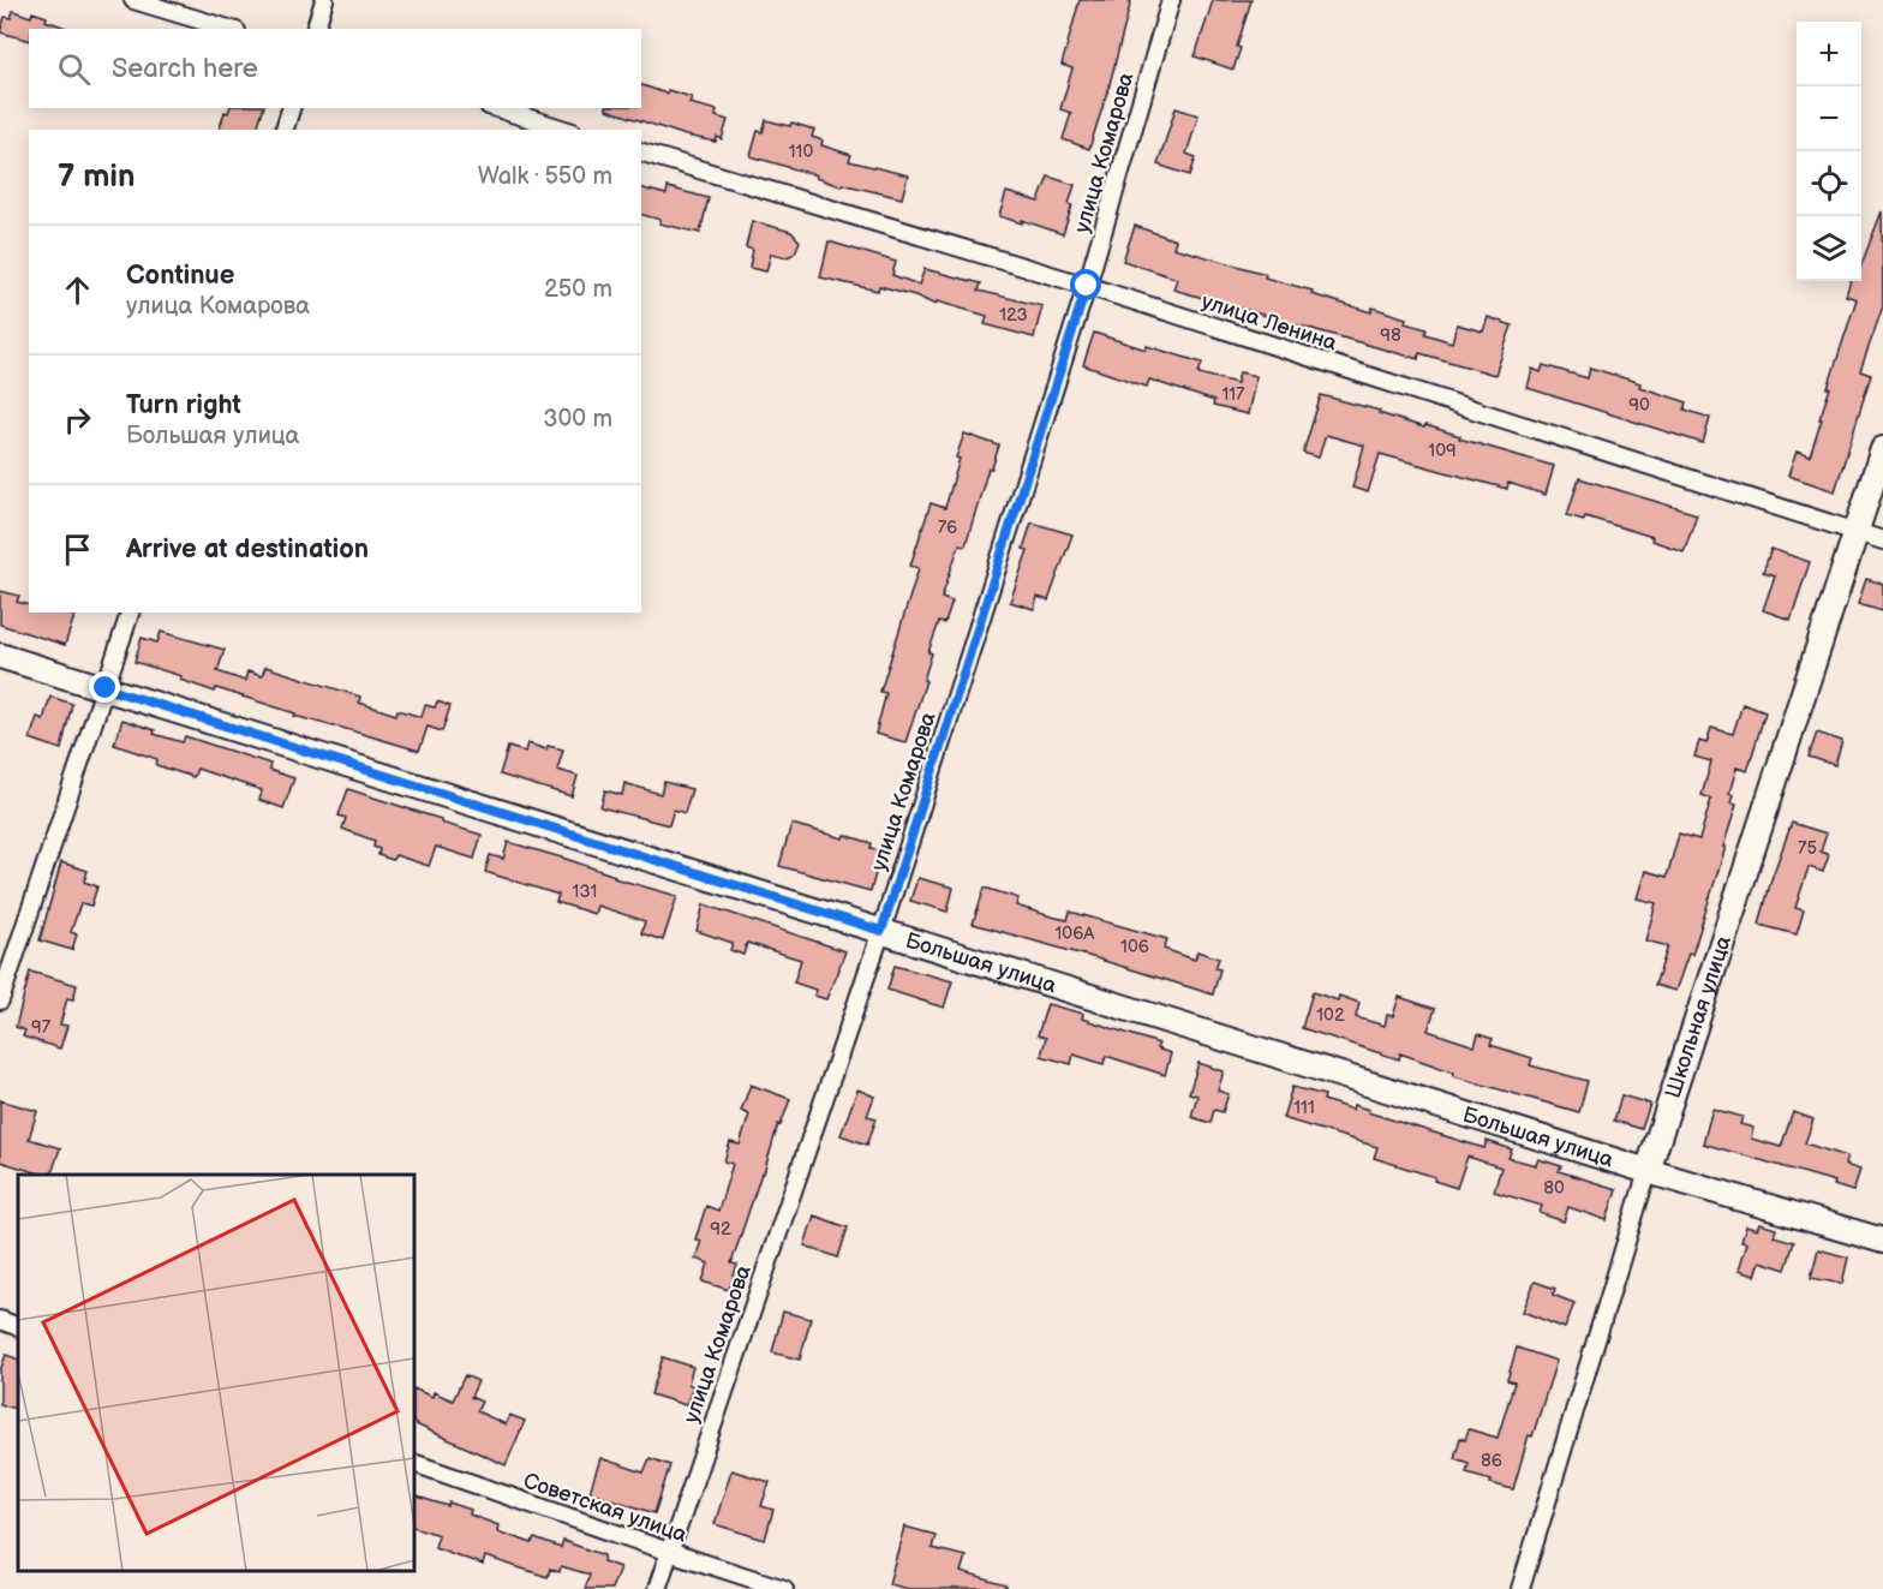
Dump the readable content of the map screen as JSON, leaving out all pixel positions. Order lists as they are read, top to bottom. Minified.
{"streets":{"street":["улица Комарова","улица Ленина","Большая улица","Школьная улица","Советская улица"]},"crossings":[["улица Комарова","улица Ленина"],["улица Комарова","Большая улица"],["улица Комарова","Советская улица"],["улица Ленина","Школьная улица"],["Большая улица","Школьная улица"]],"house_numbers":["110","123","98","117","90","109","76","75","131","106А","106","102","97","111","80","92","86"],"page":{"map_buttons":["+","−"],"search":"Search here","heading":["7 min","Walk · 550 m"],"list":[["Continue","улица Комарова","250 m"],["Turn right","Большая улица","300 m"],"Arrive at destination"]}}
